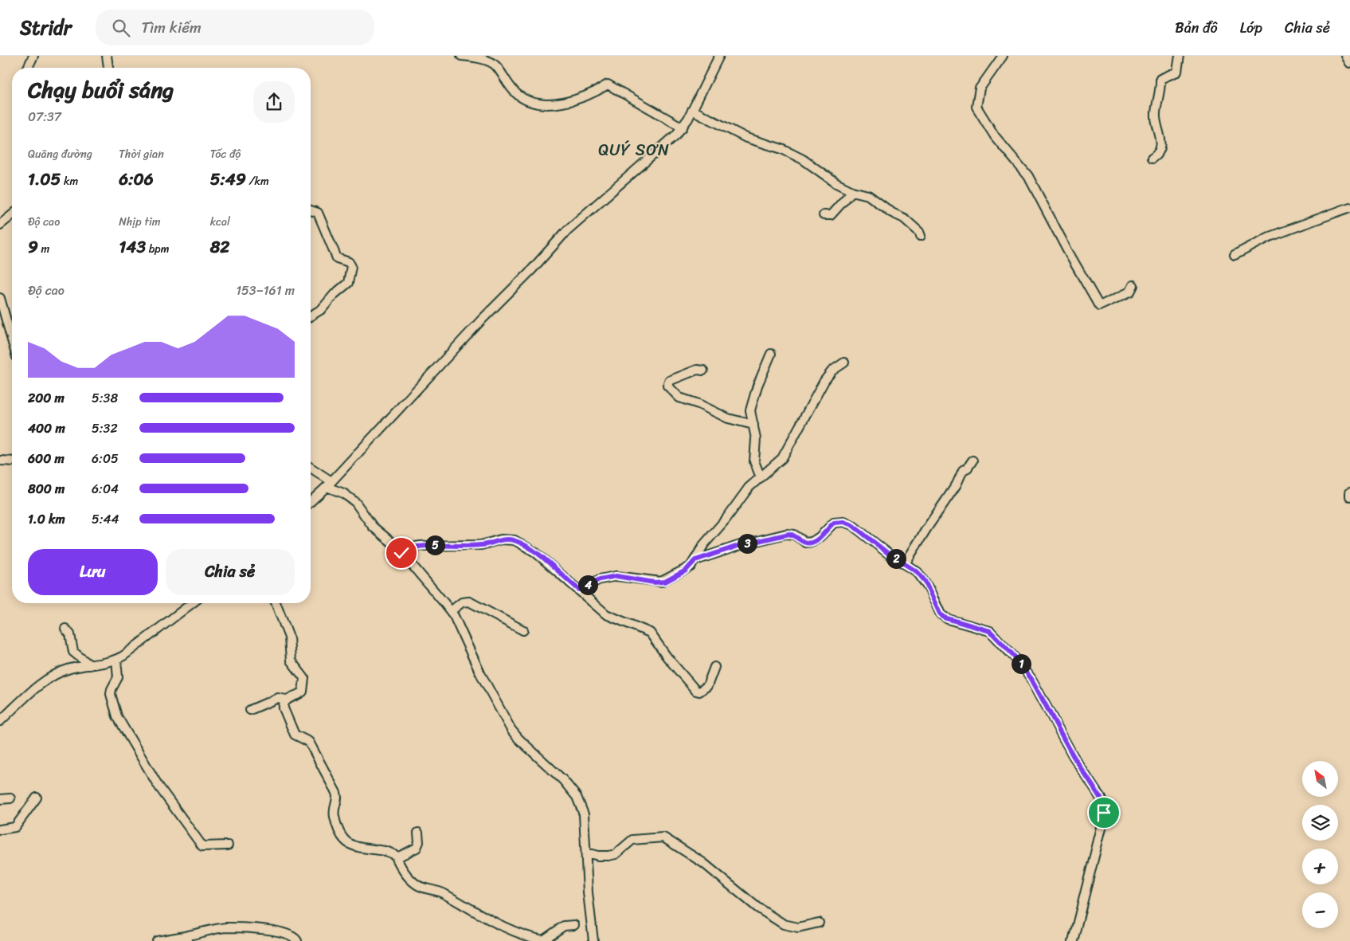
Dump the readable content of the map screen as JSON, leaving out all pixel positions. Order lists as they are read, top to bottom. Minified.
{"districts":["QUÝ SƠN"],"north":"top left","page":{"header":"Stridr","search":"Tìm kiếm","nav":["Bản đồ","Lớp","Chia sẻ"],"heading":["Chạy buổi sáng","07:37"],"stats":[["Quãng đường","1.05 km"],["Thời gian","6:06"],["Tốc độ","5:49 /km"],["Độ cao","9 m"],["Nhịp tim","143 bpm"],["kcal","82"]],"chart":["Độ cao","153–161 m"],"list":[{"name":"200 m","note":"5:38"},{"name":"400 m","note":"5:32"},{"name":"600 m","note":"6:05"},{"name":"800 m","note":"6:04"},{"name":"1.0 km","note":"5:44"}],"pins":["3","5","2","4","1"],"buttons":["Lưu","Chia sẻ"],"map_buttons":["+","−"]}}
